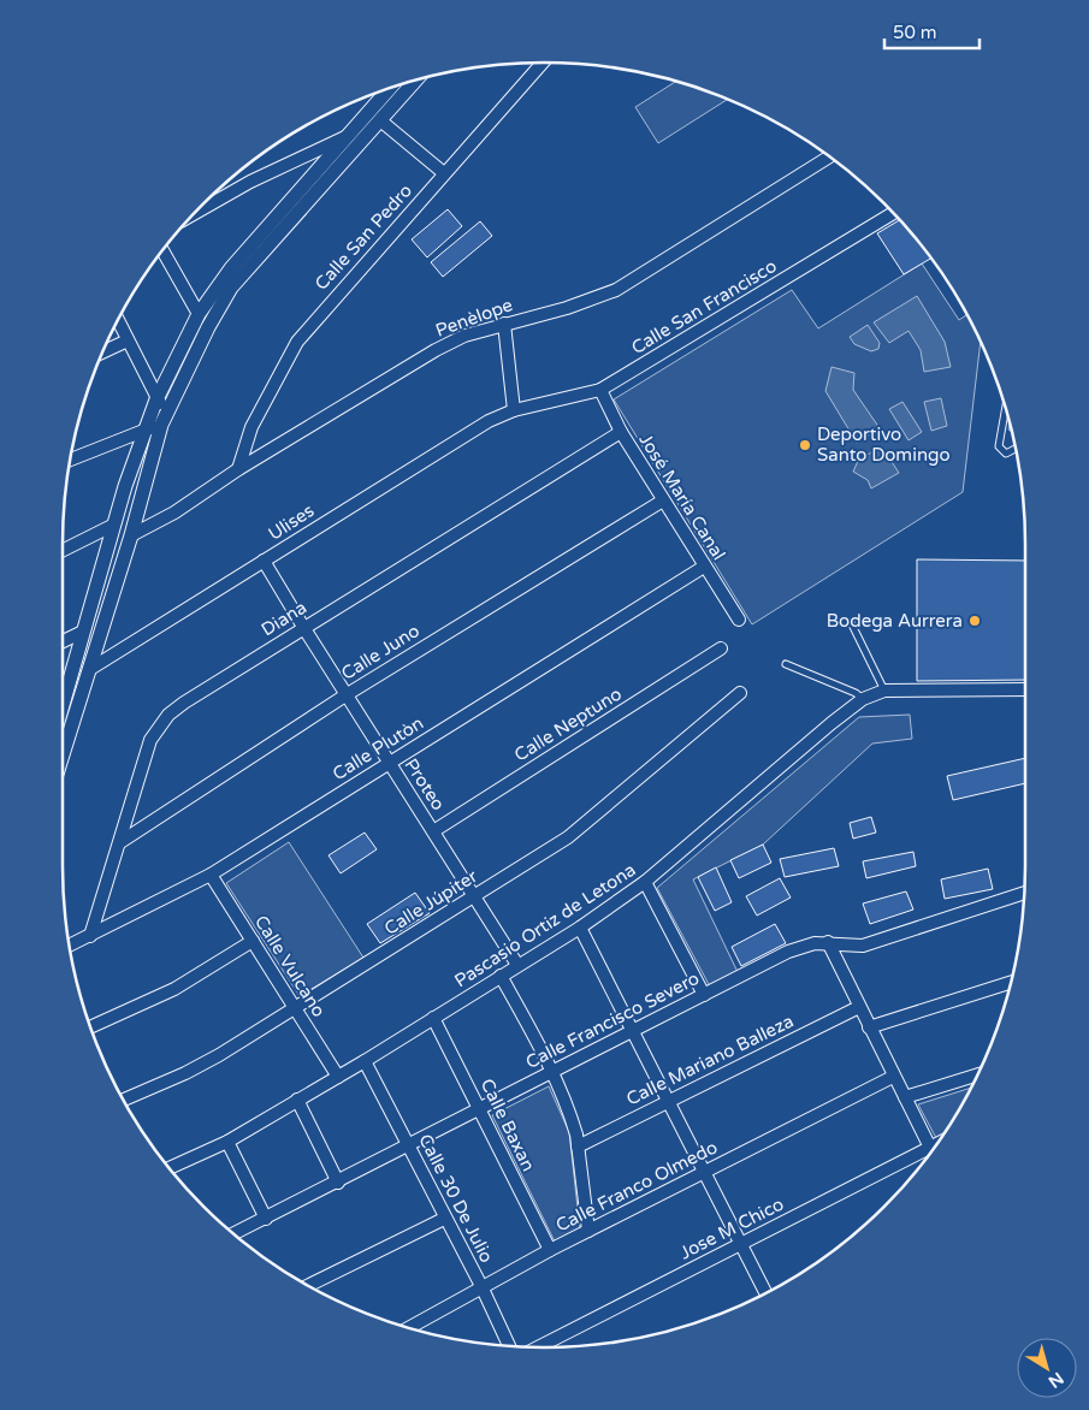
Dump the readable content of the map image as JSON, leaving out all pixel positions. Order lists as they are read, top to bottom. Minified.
{"streets":{"street":["Calle San Pedro","Calle San Francisco","Penèlope","José María Canal","Ulises","Diana","Calle Juno","Calle Neptuno","Calle Plutòn","Proteo","Calle Júpiter","Pascasio Ortiz de Letona","Calle Vulcano","Calle Francisco Severo","Calle Mariano Balleza","Calle Baxan","Calle Franco Olmedo","Calle 30 De Julio","Jose M Chico"]},"crossings":[["Calle San Pedro","Penèlope"],["Calle San Francisco","José María Canal"],["Calle San Francisco","Ulises"],["José María Canal","Diana"],["José María Canal","Calle Juno"],["José María Canal","Calle Plutòn"],["Ulises","Proteo"],["Diana","Calle Juno"],["Diana","Calle Plutòn"],["Diana","Proteo"],["Calle Juno","Proteo"],["Calle Neptuno","Proteo"],["Calle Plutòn","Proteo"],["Calle Plutòn","Calle Vulcano"],["Proteo","Calle Júpiter"],["Proteo","Pascasio Ortiz de Letona"],["Calle Júpiter","Calle Vulcano"],["Pascasio Ortiz de Letona","Calle Vulcano"],["Pascasio Ortiz de Letona","Calle Baxan"],["Pascasio Ortiz de Letona","Calle 30 De Julio"],["Calle Francisco Severo","Calle Baxan"],["Calle Francisco Severo","Calle 30 De Julio"],["Calle Baxan","Calle Franco Olmedo"],["Calle Franco Olmedo","Calle 30 De Julio"]],"places":["Deportivo Santo Domingo","Bodega Aurrera"],"scale_bar":"50 m","north":"bottom right"}
